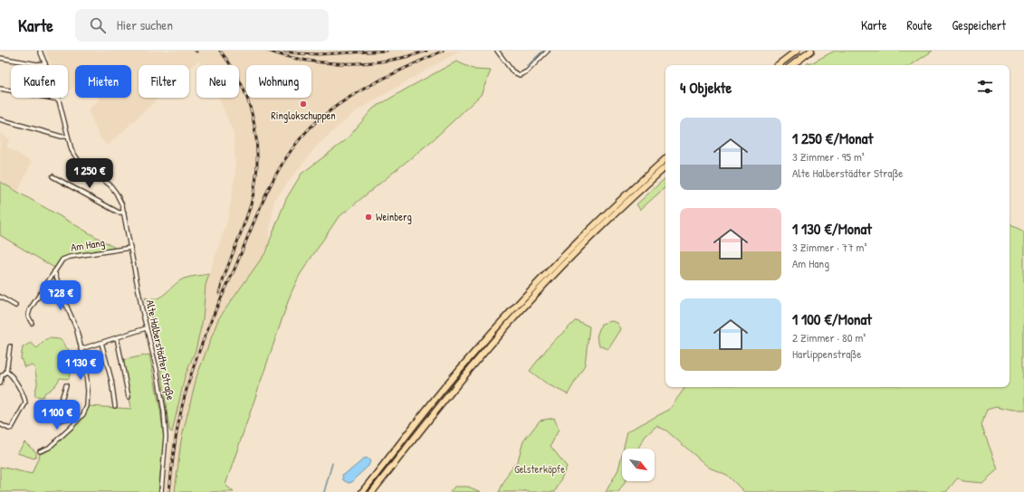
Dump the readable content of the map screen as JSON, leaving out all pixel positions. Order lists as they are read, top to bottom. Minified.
{"streets":{"street":["Am Hang","Alte Halberstädter Straße"]},"crossings":[["Am Hang","Alte Halberstädter Straße"]],"parks":["Gelsterköpfe"],"places":["Ringlokschuppen","Weinberg"],"north":"bottom right","page":{"header":"Karte","search":"Hier suchen","nav":["Karte","Route","Gespeichert"],"chip":["Kaufen","Mieten","Filter","Neu","Wohnung"],"heading":"4 Objekte","list":[{"name":"1 250 €/Monat","note":"3 Zimmer · 95 m² · Alte Halberstädter Straße"},{"name":"1 130 €/Monat","note":"3 Zimmer · 77 m² · Am Hang"},{"name":"1 100 €/Monat","note":"2 Zimmer · 80 m² · Harlippenstraße"}],"price":["1 250 €","728 €","1 130 €","1 100 €"]}}
